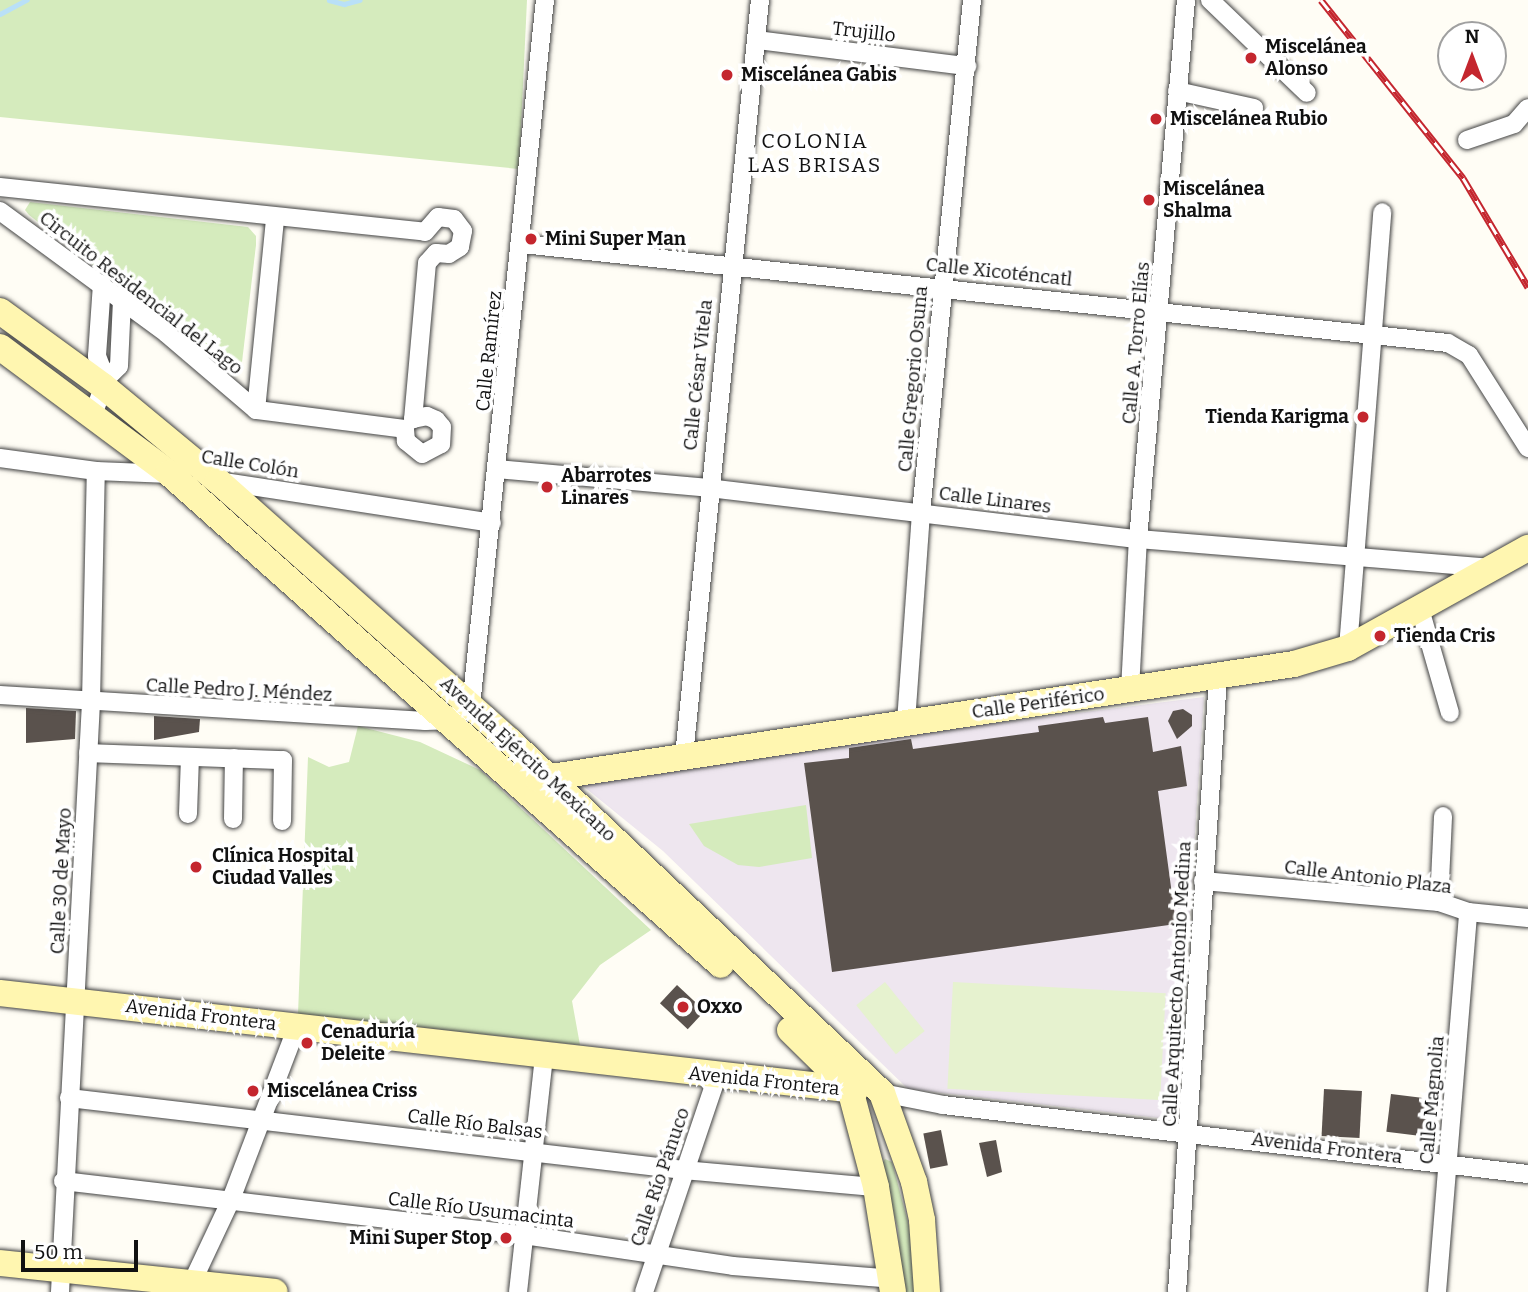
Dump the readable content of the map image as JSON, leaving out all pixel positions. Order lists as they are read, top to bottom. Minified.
{"streets":{"main road":["Calle Periférico","Avenida Ejército Mexicano","Avenida Frontera"],"street":["Trujillo","Calle Xicoténcatl","Circuito Residencial del Lago","Calle A. Torro Elías","Calle Ramírez","Calle César Vitela","Calle Gregorio Osuna","Calle Colón","Calle Linares","Calle Pedro J. Méndez","Calle Antonio Plaza","Calle 30 de Mayo","Calle Arquitecto Antonio Medina","Calle Magnolia","Calle Río Balsas","Calle Río Pánuco","Calle Río Usumacinta"]},"crossings":[["Trujillo","Calle César Vitela"],["Trujillo","Calle Gregorio Osuna"],["Calle Xicoténcatl","Calle A. Torro Elías"],["Calle Xicoténcatl","Calle Ramírez"],["Calle Xicoténcatl","Calle César Vitela"],["Calle Xicoténcatl","Calle Gregorio Osuna"],["Calle A. Torro Elías","Calle Linares"],["Calle A. Torro Elías","Calle Periférico"],["Calle Ramírez","Calle Colón"],["Calle Ramírez","Calle Linares"],["Calle Ramírez","Avenida Ejército Mexicano"],["Calle César Vitela","Calle Linares"],["Calle César Vitela","Calle Periférico"],["Calle Gregorio Osuna","Calle Linares"],["Calle Gregorio Osuna","Calle Periférico"],["Calle Colón","Avenida Ejército Mexicano"],["Calle Colón","Calle 30 de Mayo"],["Calle Linares","Calle Periférico"],["Calle Pedro J. Méndez","Avenida Ejército Mexicano"],["Calle Pedro J. Méndez","Calle 30 de Mayo"],["Calle Periférico","Avenida Ejército Mexicano"],["Calle Periférico","Calle Arquitecto Antonio Medina"],["Avenida Ejército Mexicano","Avenida Frontera"],["Calle Antonio Plaza","Calle Arquitecto Antonio Medina"],["Calle Antonio Plaza","Calle Magnolia"],["Calle 30 de Mayo","Avenida Frontera"],["Calle 30 de Mayo","Calle Río Balsas"],["Calle 30 de Mayo","Calle Río Usumacinta"],["Calle Arquitecto Antonio Medina","Avenida Frontera"],["Avenida Frontera","Calle Magnolia"],["Avenida Frontera","Calle Río Pánuco"],["Calle Río Balsas","Calle Río Pánuco"],["Calle Río Pánuco","Calle Río Usumacinta"]],"districts":["COLONIA LAS BRISAS"],"places":["Miscelánea Alonso","Miscelánea Gabis","Miscelánea Rubio","Miscelánea Shalma","Mini Super Man","Tienda Karigma","Abarrotes Linares","Tienda Cris","Clínica Hospital Ciudad Valles","Oxxo","Cenaduría Deleite","Miscelánea Criss","Mini Super Stop"],"scale_bar":"50 m","north":"top"}
